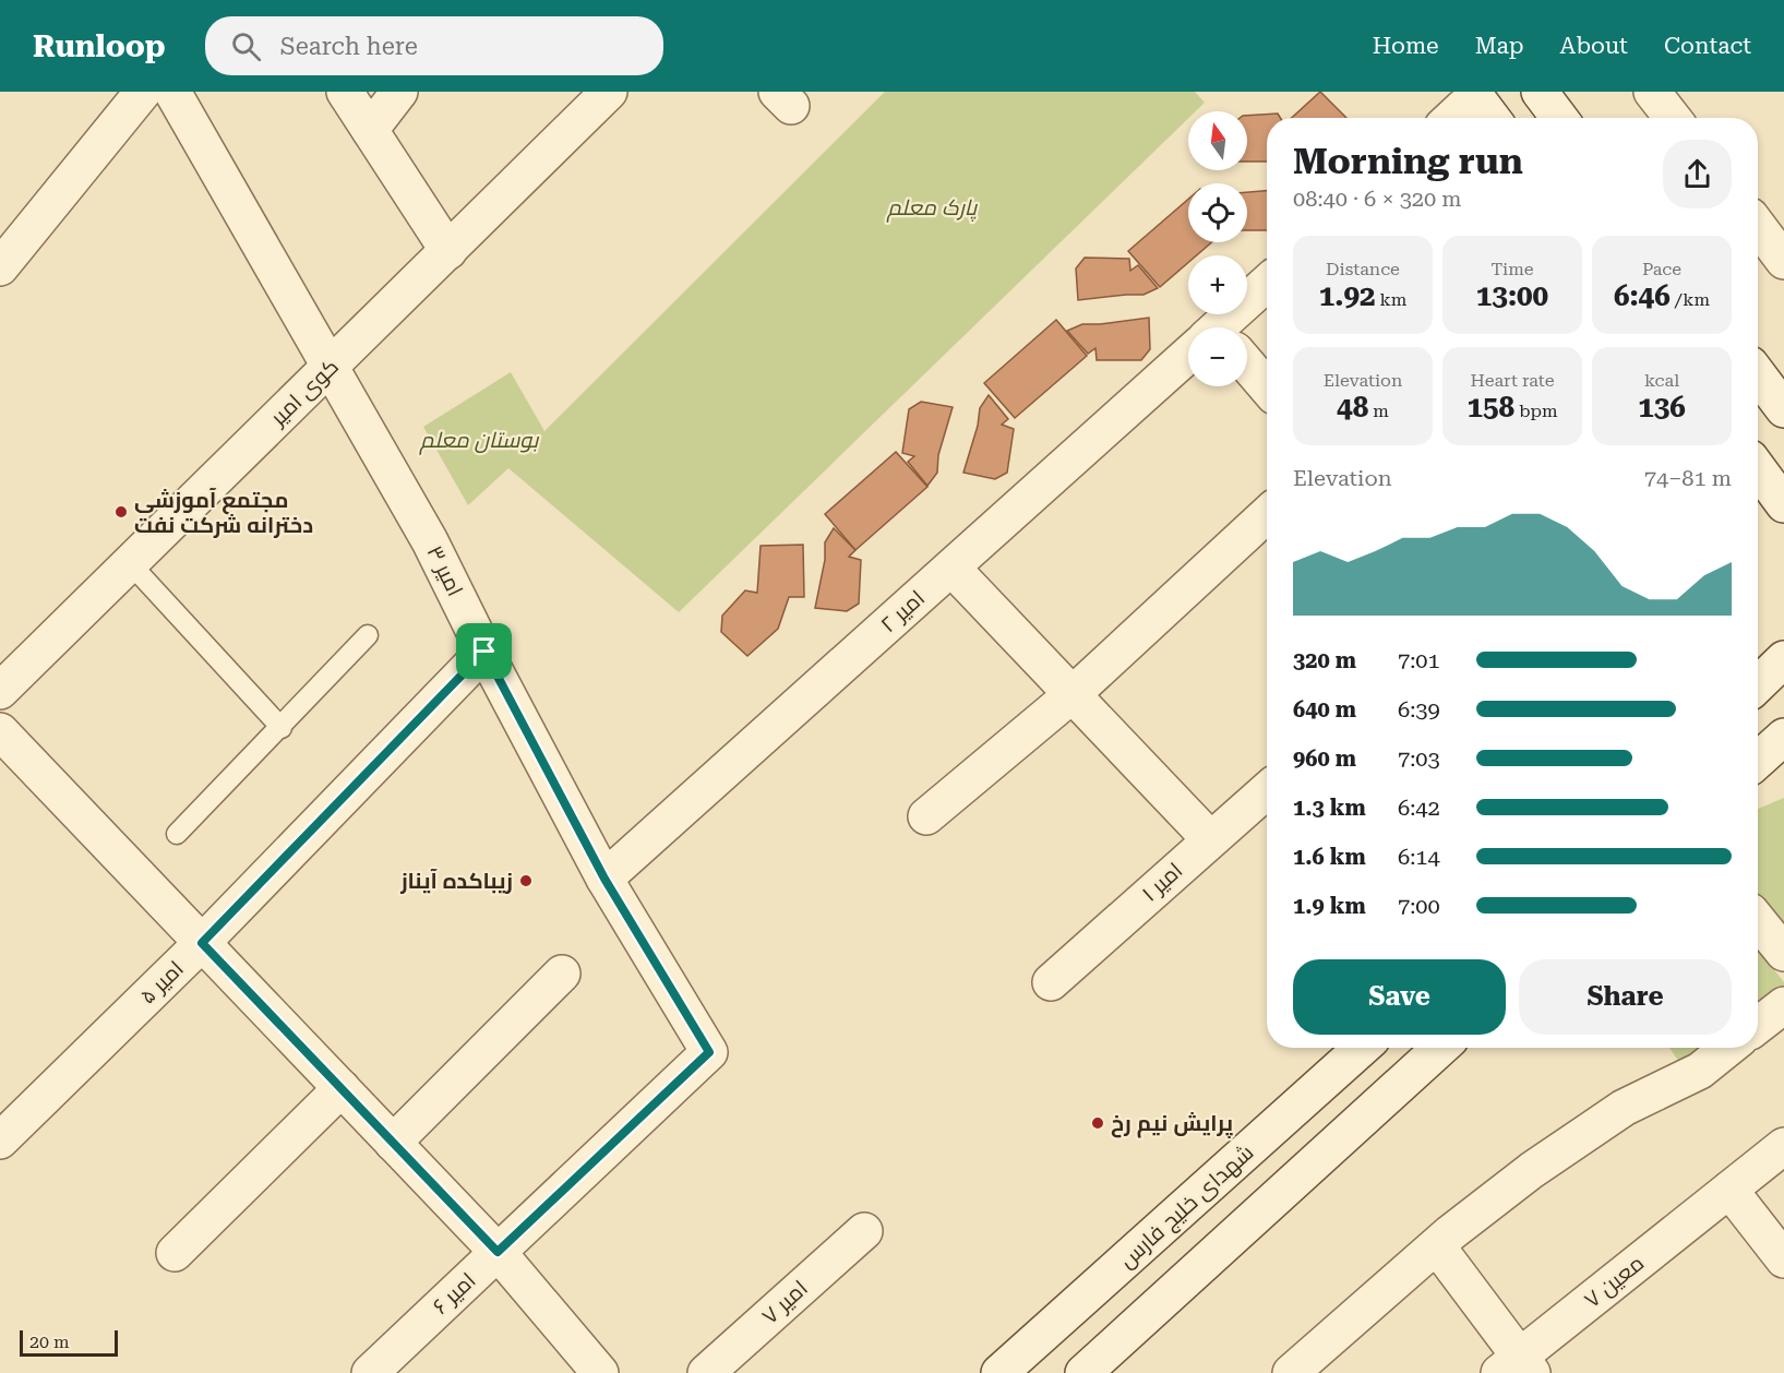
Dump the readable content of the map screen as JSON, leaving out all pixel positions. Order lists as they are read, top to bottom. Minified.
{"streets":{"street":["کوی امیر","امیر ۳","امیر ۲","امیر ۱","امیر ۵","شهدای خلیج فارس","معین ۷","امیر ۶","امیر ۷"]},"crossings":[["کوی امیر","امیر ۳"],["امیر ۳","امیر ۲"],["امیر ۳","امیر ۵"],["امیر ۳","امیر ۶"]],"parks":["پارک معلم","بوستان معلم"],"places":["مجتمع آموزشی دخترانه شرکت نفت","زیباکده آیناز","پرایش نیم رخ"],"scale_bar":"20 m","north":"top","page":{"header":"Runloop","search":"Search here","nav":["Home","Map","About","Contact"],"map_buttons":["+","−"],"heading":["Morning run","08:40 · 6 × 320 m"],"stats":[["Distance","1.92 km"],["Time","13:00"],["Pace","6:46 /km"],["Elevation","48 m"],["Heart rate","158 bpm"],["kcal","136"]],"chart":["Elevation","74–81 m"],"list":[{"name":"320 m","note":"7:01"},{"name":"640 m","note":"6:39"},{"name":"960 m","note":"7:03"},{"name":"1.3 km","note":"6:42"},{"name":"1.6 km","note":"6:14"},{"name":"1.9 km","note":"7:00"}],"buttons":["Save","Share"],"scale":"20 m"}}
